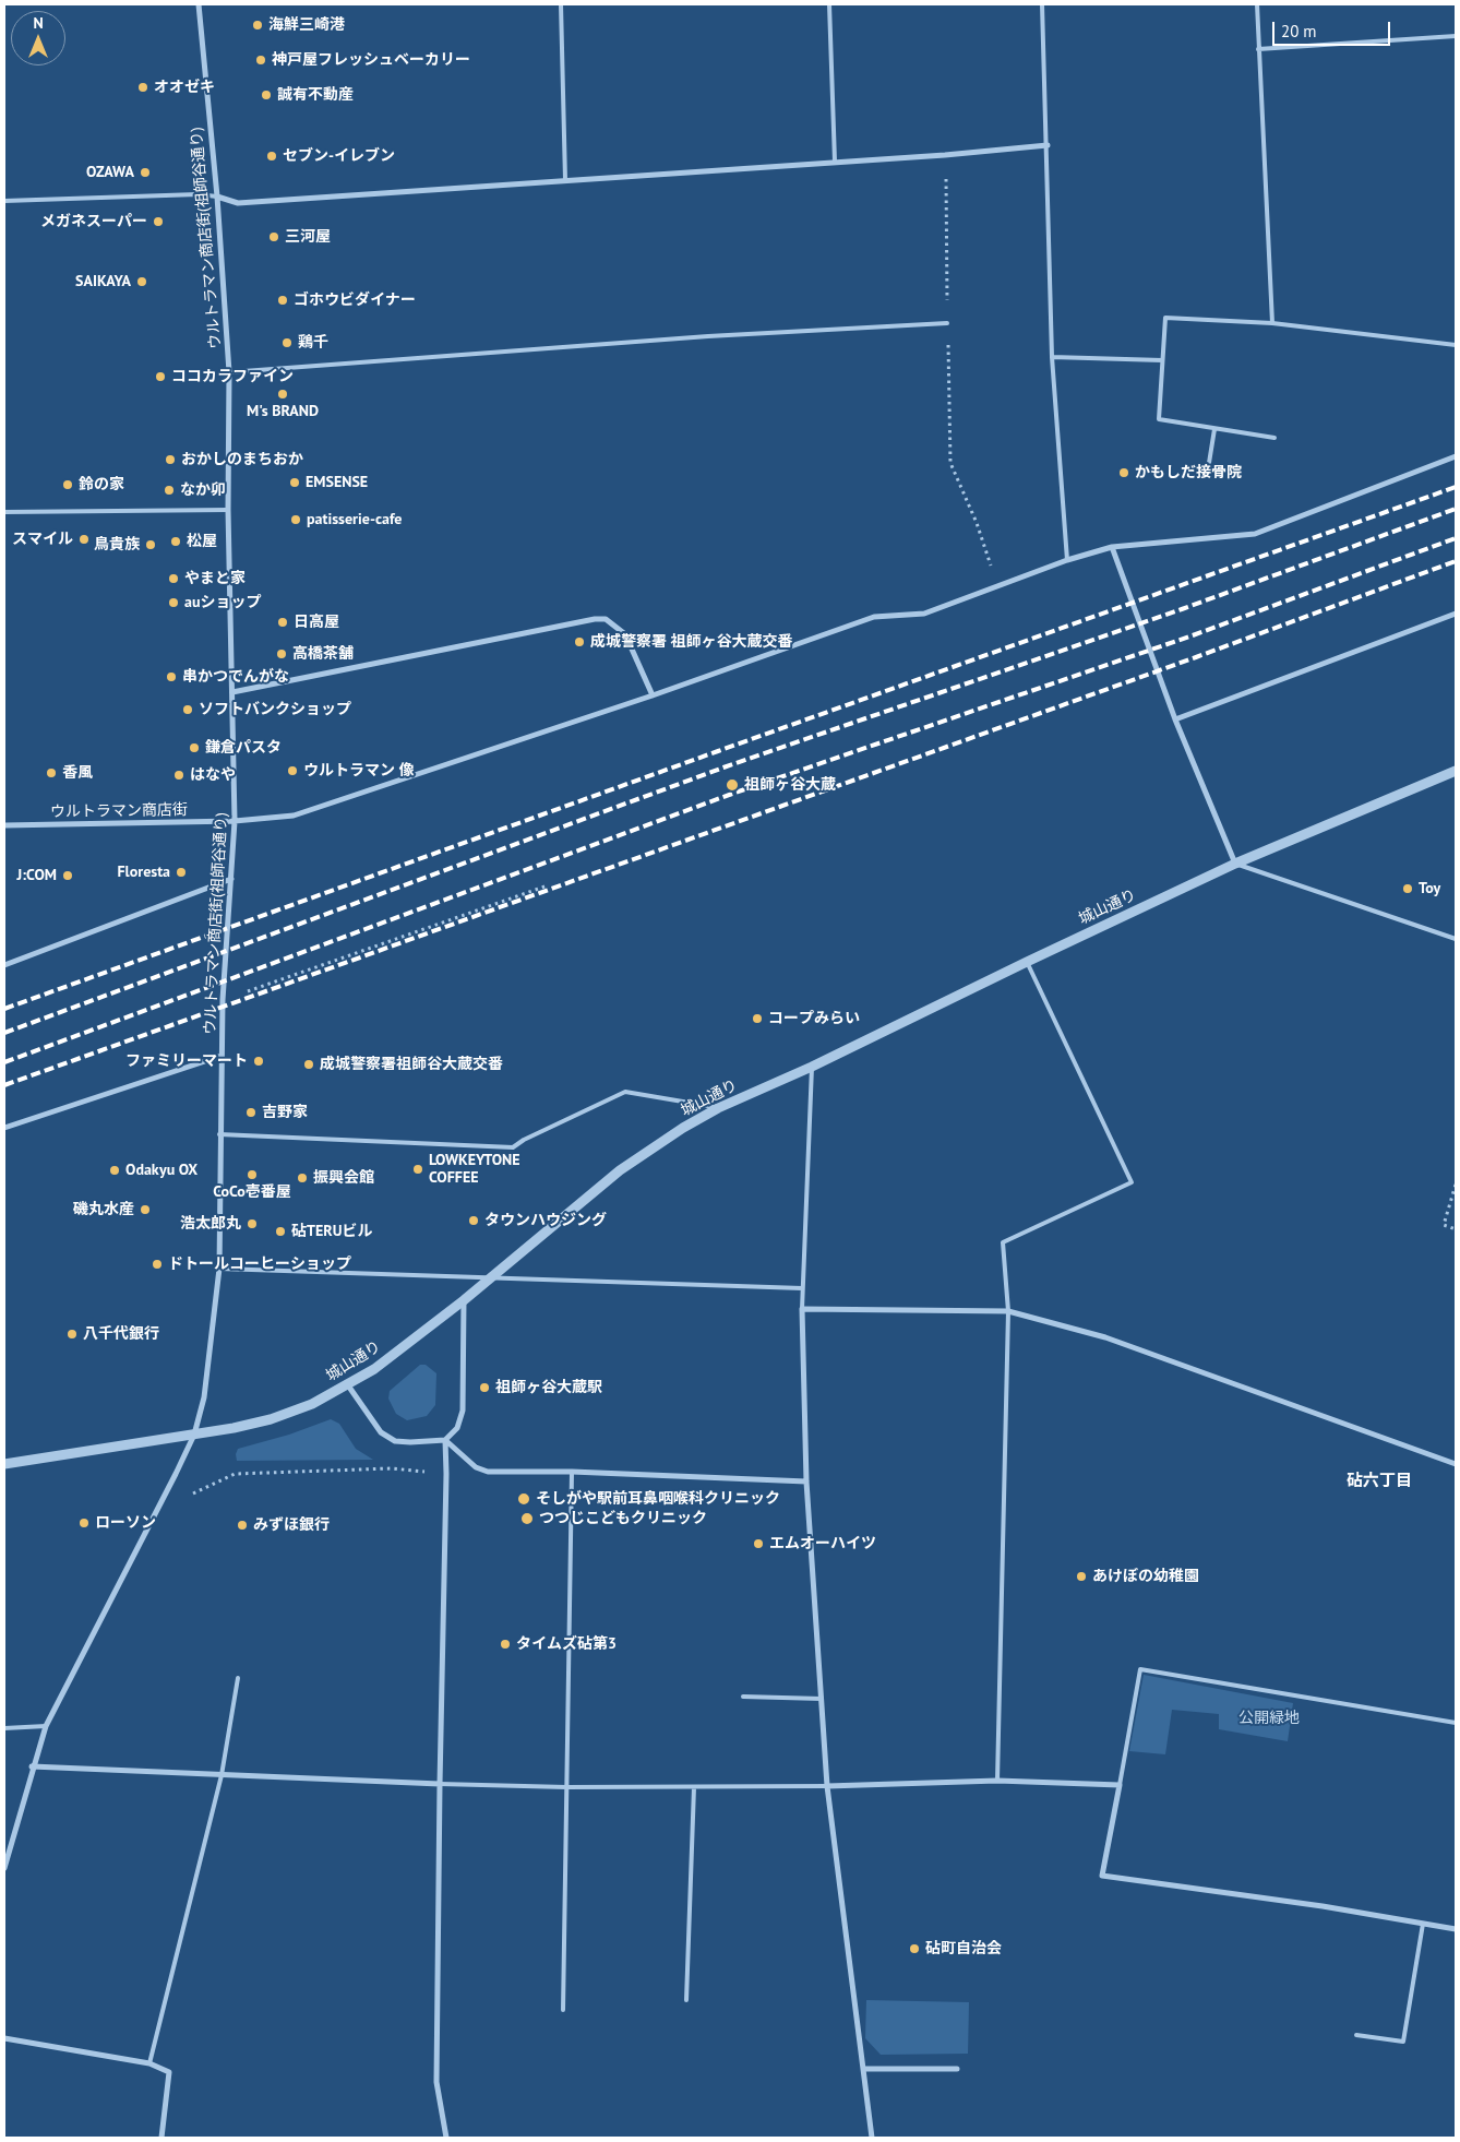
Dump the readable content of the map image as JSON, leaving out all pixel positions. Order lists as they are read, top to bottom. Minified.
{"streets":{"street":["ウルトラマン商店街(祖師谷通り)","ウルトラマン商店街","城山通り"]},"crossings":[["ウルトラマン商店街(祖師谷通り)","ウルトラマン商店街"],["ウルトラマン商店街(祖師谷通り)","城山通り"]],"districts":["砧六丁目"],"parks":["公開緑地"],"places":["海鮮三崎港","神戸屋フレッシュベーカリー","オオゼキ","誠有不動産","セブン-イレブン","OZAWA","メガネスーパー","三河屋","SAIKAYA","ゴホウビダイナー","鶏千","ココカラファイン","M's BRAND","おかしのまちおか","かもしだ接骨院","EMSENSE","鈴の家","なか卯","patisserie-cafe","スマイル","松屋","鳥貴族","やまと家","auショップ","日高屋","成城警察署 祖師ヶ谷大蔵交番","高橋茶舗","串かつでんがな","ソフトバンクショップ","鎌倉パスタ","ウルトラマン 像","香風","はなや","祖師ヶ谷大蔵","Floresta","J:COM","Toy","コープみらい","ファミリーマート","成城警察署祖師谷大蔵交番","吉野家","LOWKEYTONE COFFEE","Odakyu OX","CoCo壱番屋","振興会館","磯丸水産","タウンハウジング","浩太郎丸","砧TERUビル","ドトールコーヒーショップ","八千代銀行","祖師ヶ谷大蔵駅","そしがや駅前耳鼻咽喉科クリニック","つつじこどもクリニック","ローソン","みずほ銀行","エムオーハイツ","あけぼの幼稚園","タイムズ砧第3","砧町自治会"],"scale_bar":"20 m","north":"top"}
